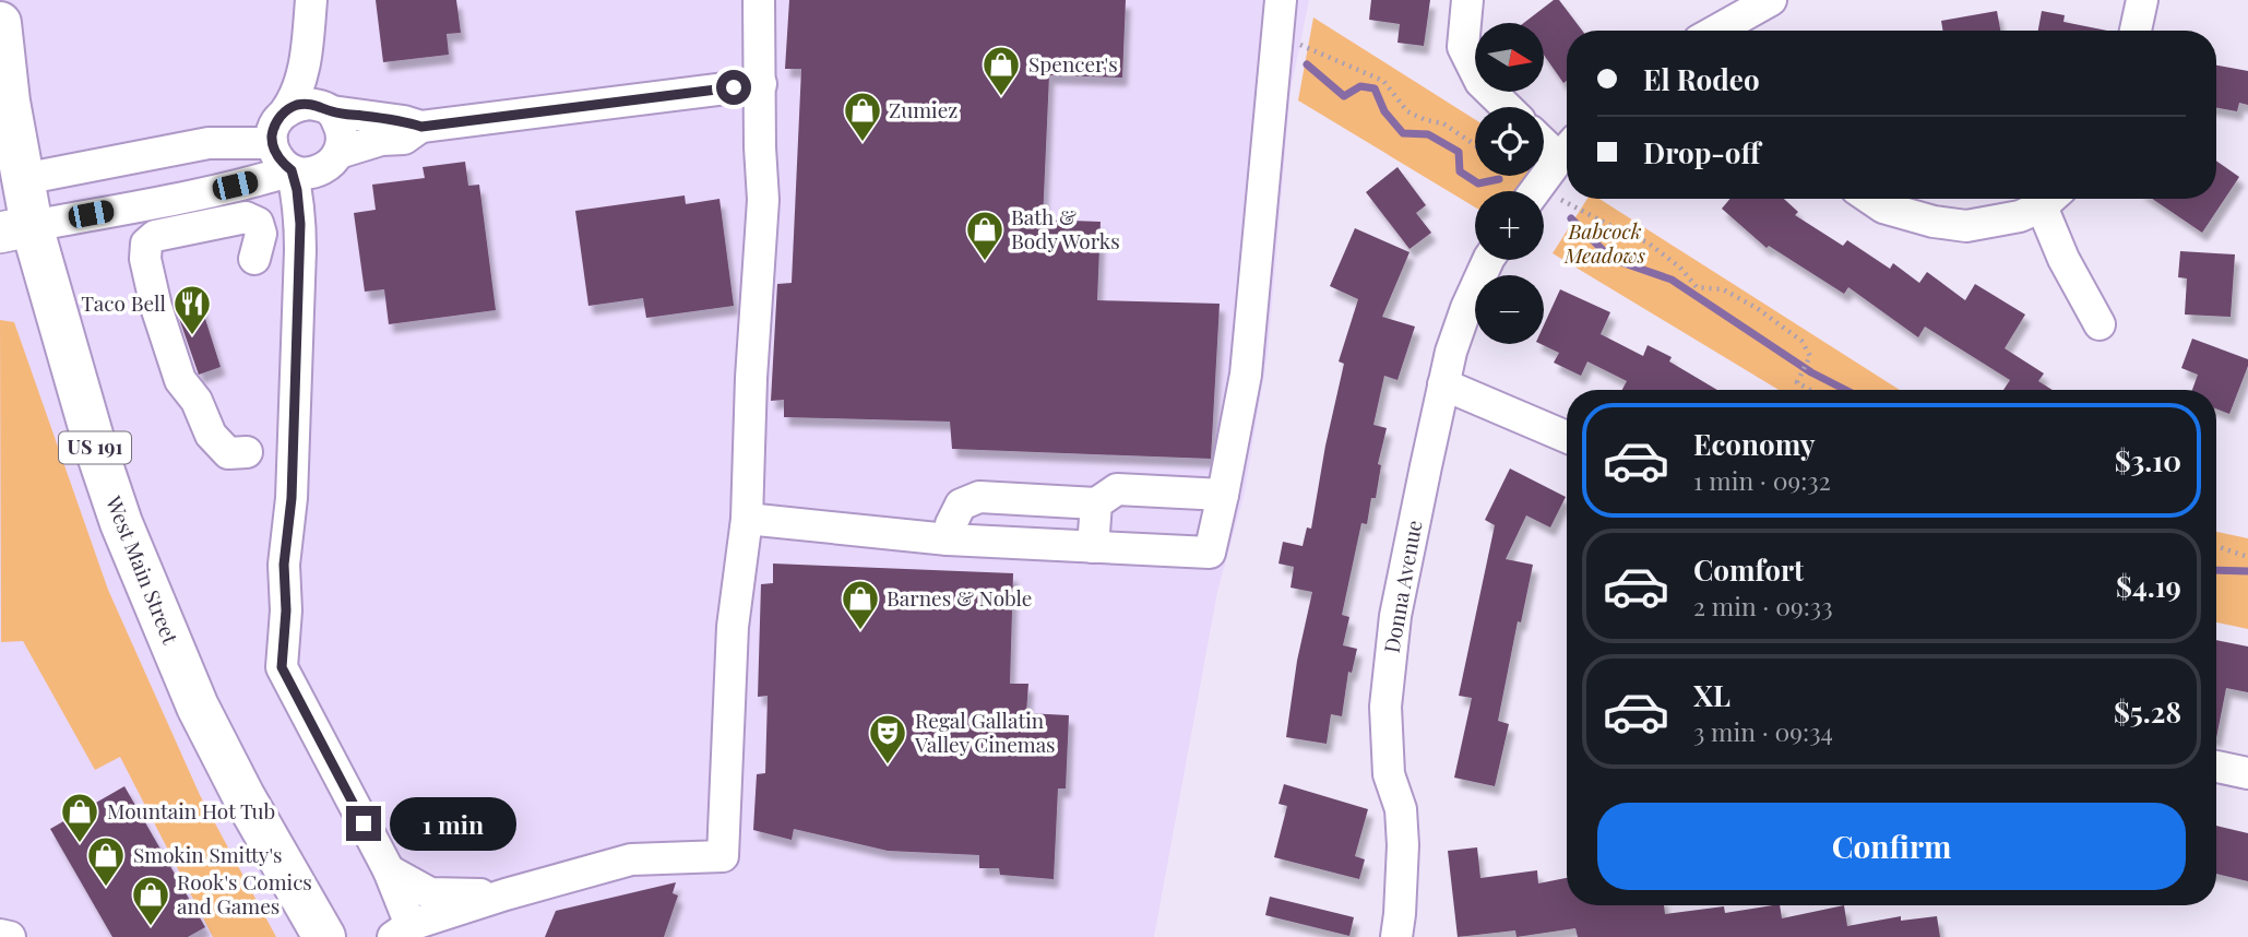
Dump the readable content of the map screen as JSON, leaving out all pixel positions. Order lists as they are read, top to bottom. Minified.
{"streets":{"highway":["US 191","West Main Street"],"street":["Donna Avenue"]},"crossings":[["US 191","West Main Street"]],"parks":["Babcock Meadows"],"places":{"shop":["Spencer's","Zumiez","Bath & Body Works","Barnes & Noble","Mountain Hot Tub","Smokin Smitty's","Rook's Comics and Games"],"restaurant":["Taco Bell"],"theatre":["Regal Gallatin Valley Cinemas"]},"north":"right","page":{"map_buttons":["+","−"],"banner":["El Rodeo","Drop-off"],"list":[{"name":"Economy","note":"1 min · 09:32","value":"$3.10"},{"name":"Comfort","note":"2 min · 09:33","value":"$4.19"},{"name":"XL","note":"3 min · 09:34","value":"$5.28"}],"buttons":"Confirm","bubble":"1 min"}}
